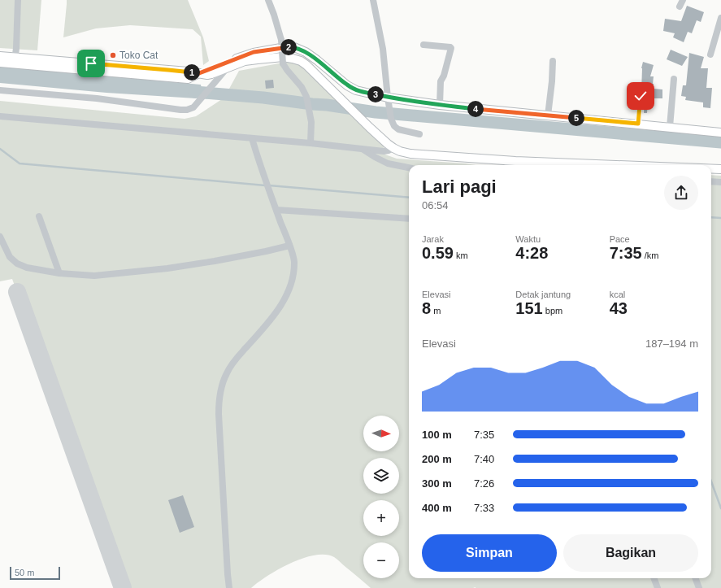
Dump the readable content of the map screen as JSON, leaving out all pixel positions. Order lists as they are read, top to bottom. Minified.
{"places":["Toko Cat"],"scale_bar":"50 m","north":"right","page":{"pins":["2","1","3","4","5"],"heading":["Lari pagi","06:54"],"stats":[["Jarak","0.59 km"],["Waktu","4:28"],["Pace","7:35 /km"],["Elevasi","8 m"],["Detak jantung","151 bpm"],["kcal","43"]],"chart":["Elevasi","187–194 m"],"map_buttons":["+","−"],"list":[{"name":"100 m","note":"7:35"},{"name":"200 m","note":"7:40"},{"name":"300 m","note":"7:26"},{"name":"400 m","note":"7:33"}],"buttons":["Simpan","Bagikan"],"scale":"50 m"}}
